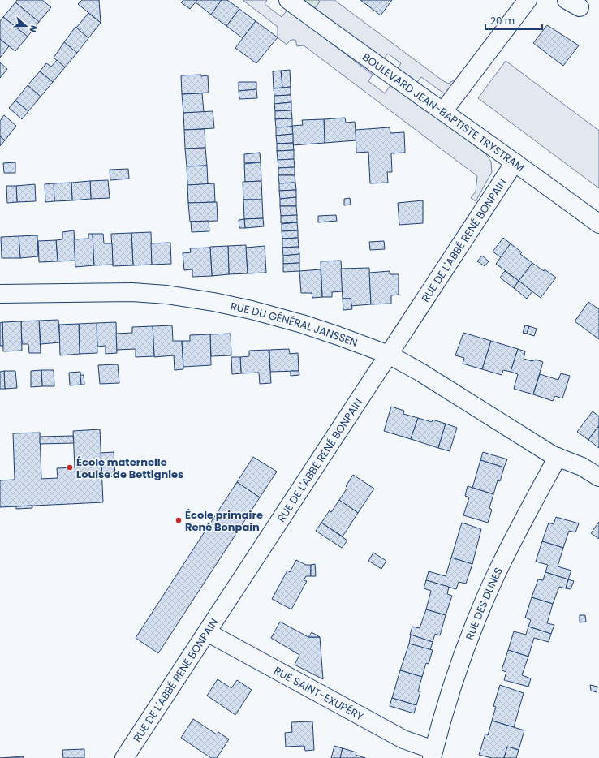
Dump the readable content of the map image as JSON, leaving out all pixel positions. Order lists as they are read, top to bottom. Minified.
{"streets":{"street":["BOULEVARD JEAN-BAPTISTE TRYSTRAM","RUE DE L'ABBÉ RENÉ BONPAIN","RUE DU GÉNÉRAL JANSSEN","RUE DES DUNES","RUE SAINT-EXUPÉRY"]},"crossings":[["BOULEVARD JEAN-BAPTISTE TRYSTRAM","RUE DE L'ABBÉ RENÉ BONPAIN"],["RUE DE L'ABBÉ RENÉ BONPAIN","RUE DU GÉNÉRAL JANSSEN"],["RUE DE L'ABBÉ RENÉ BONPAIN","RUE SAINT-EXUPÉRY"],["RUE DU GÉNÉRAL JANSSEN","RUE DES DUNES"],["RUE DES DUNES","RUE SAINT-EXUPÉRY"]],"places":["École maternelle Louise de Bettignies","École primaire René Bonpain"],"scale_bar":"20 m","north":"right"}
